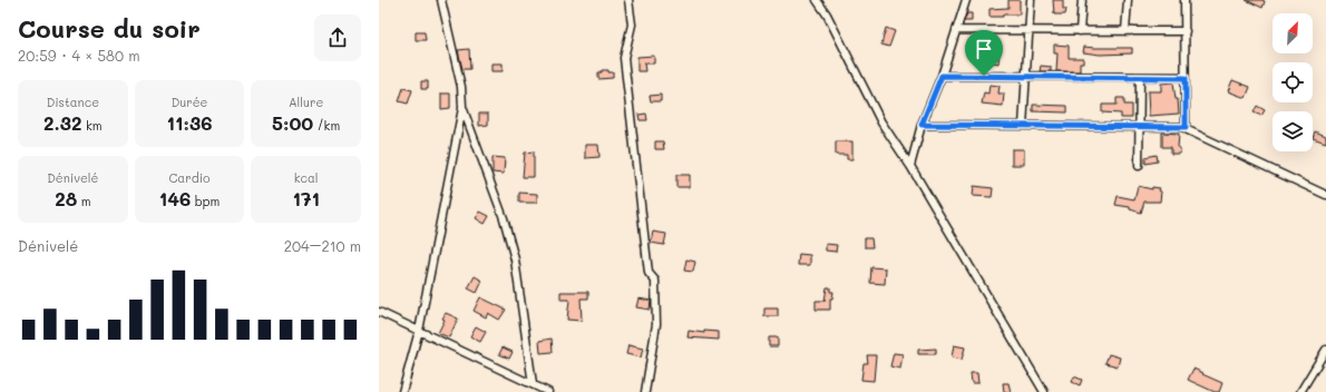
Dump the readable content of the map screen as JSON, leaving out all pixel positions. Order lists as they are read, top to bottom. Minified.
{"north":"top right","page":{"heading":["Course du soir","20:59 · 4 × 580 m"],"stats":[["Distance","2.32 km"],["Durée","11:36"],["Allure","5:00 /km"],["Dénivelé","28 m"],["Cardio","146 bpm"],["kcal","171"]],"chart":["Dénivelé","204–210 m"]}}
